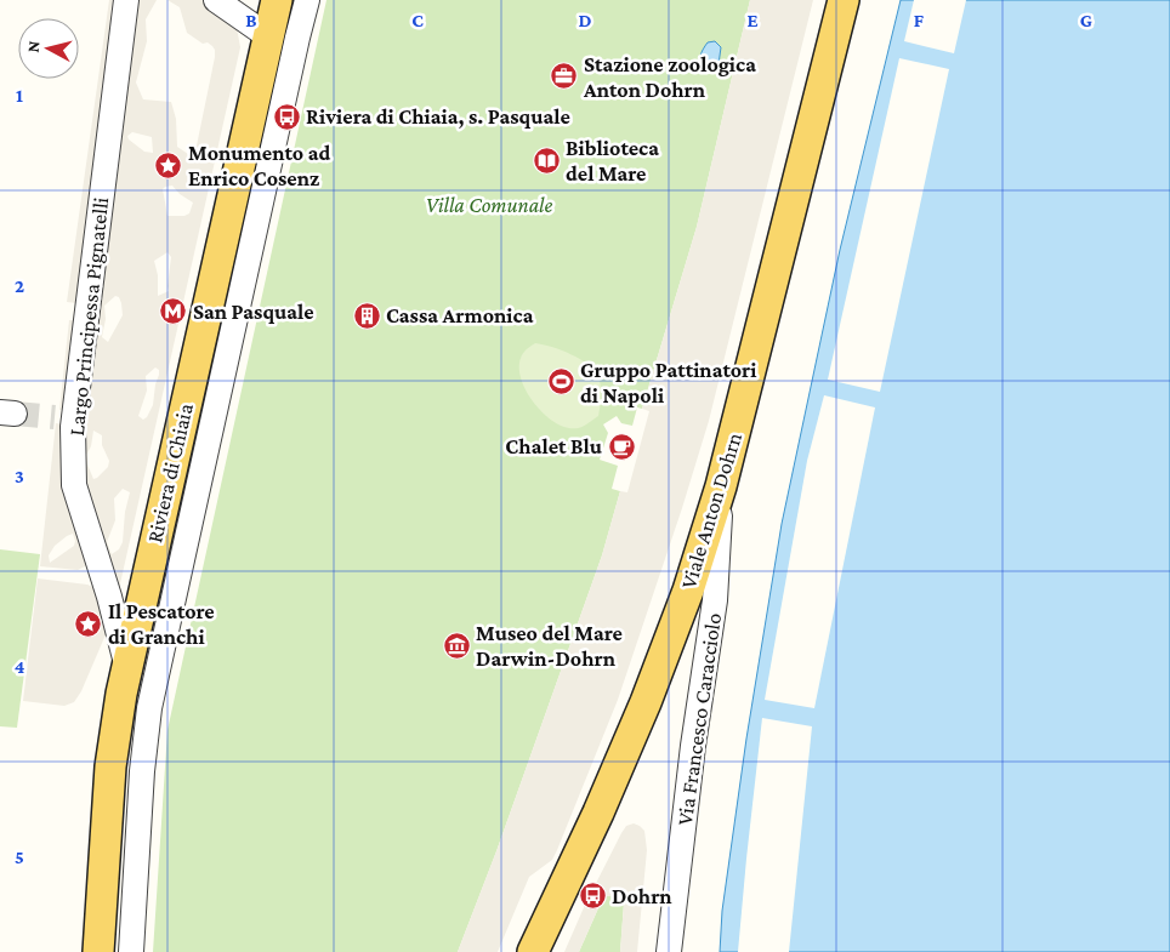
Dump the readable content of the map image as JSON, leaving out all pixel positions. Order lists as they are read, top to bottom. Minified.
{"streets":{"main road":["Riviera di Chiaia","Viale Anton Dohrn"],"street":["Largo Principessa Pignatelli","Via Francesco Caracciolo"]},"crossings":[["Largo Principessa Pignatelli","Riviera di Chiaia"],["Viale Anton Dohrn","Via Francesco Caracciolo"]],"parks":["Villa Comunale"],"places":{"office":["Stazione zoologica Anton Dohrn"],"bus stop":["Riviera di Chiaia, s. Pasquale","Dohrn"],"library":["Biblioteca del Mare"],"place":["Monumento ad Enrico Cosenz","Il Pescatore di Granchi"],"metro station":["San Pasquale"],"building":["Cassa Armonica"],"sports":["Gruppo Pattinatori di Napoli"],"cafe":["Chalet Blu"],"museum":["Museo del Mare Darwin-Dohrn"]},"north":"left","grid":{"columns":["B","C","D","E","F","G"],"rows":["1","2","3","4","5"]}}
